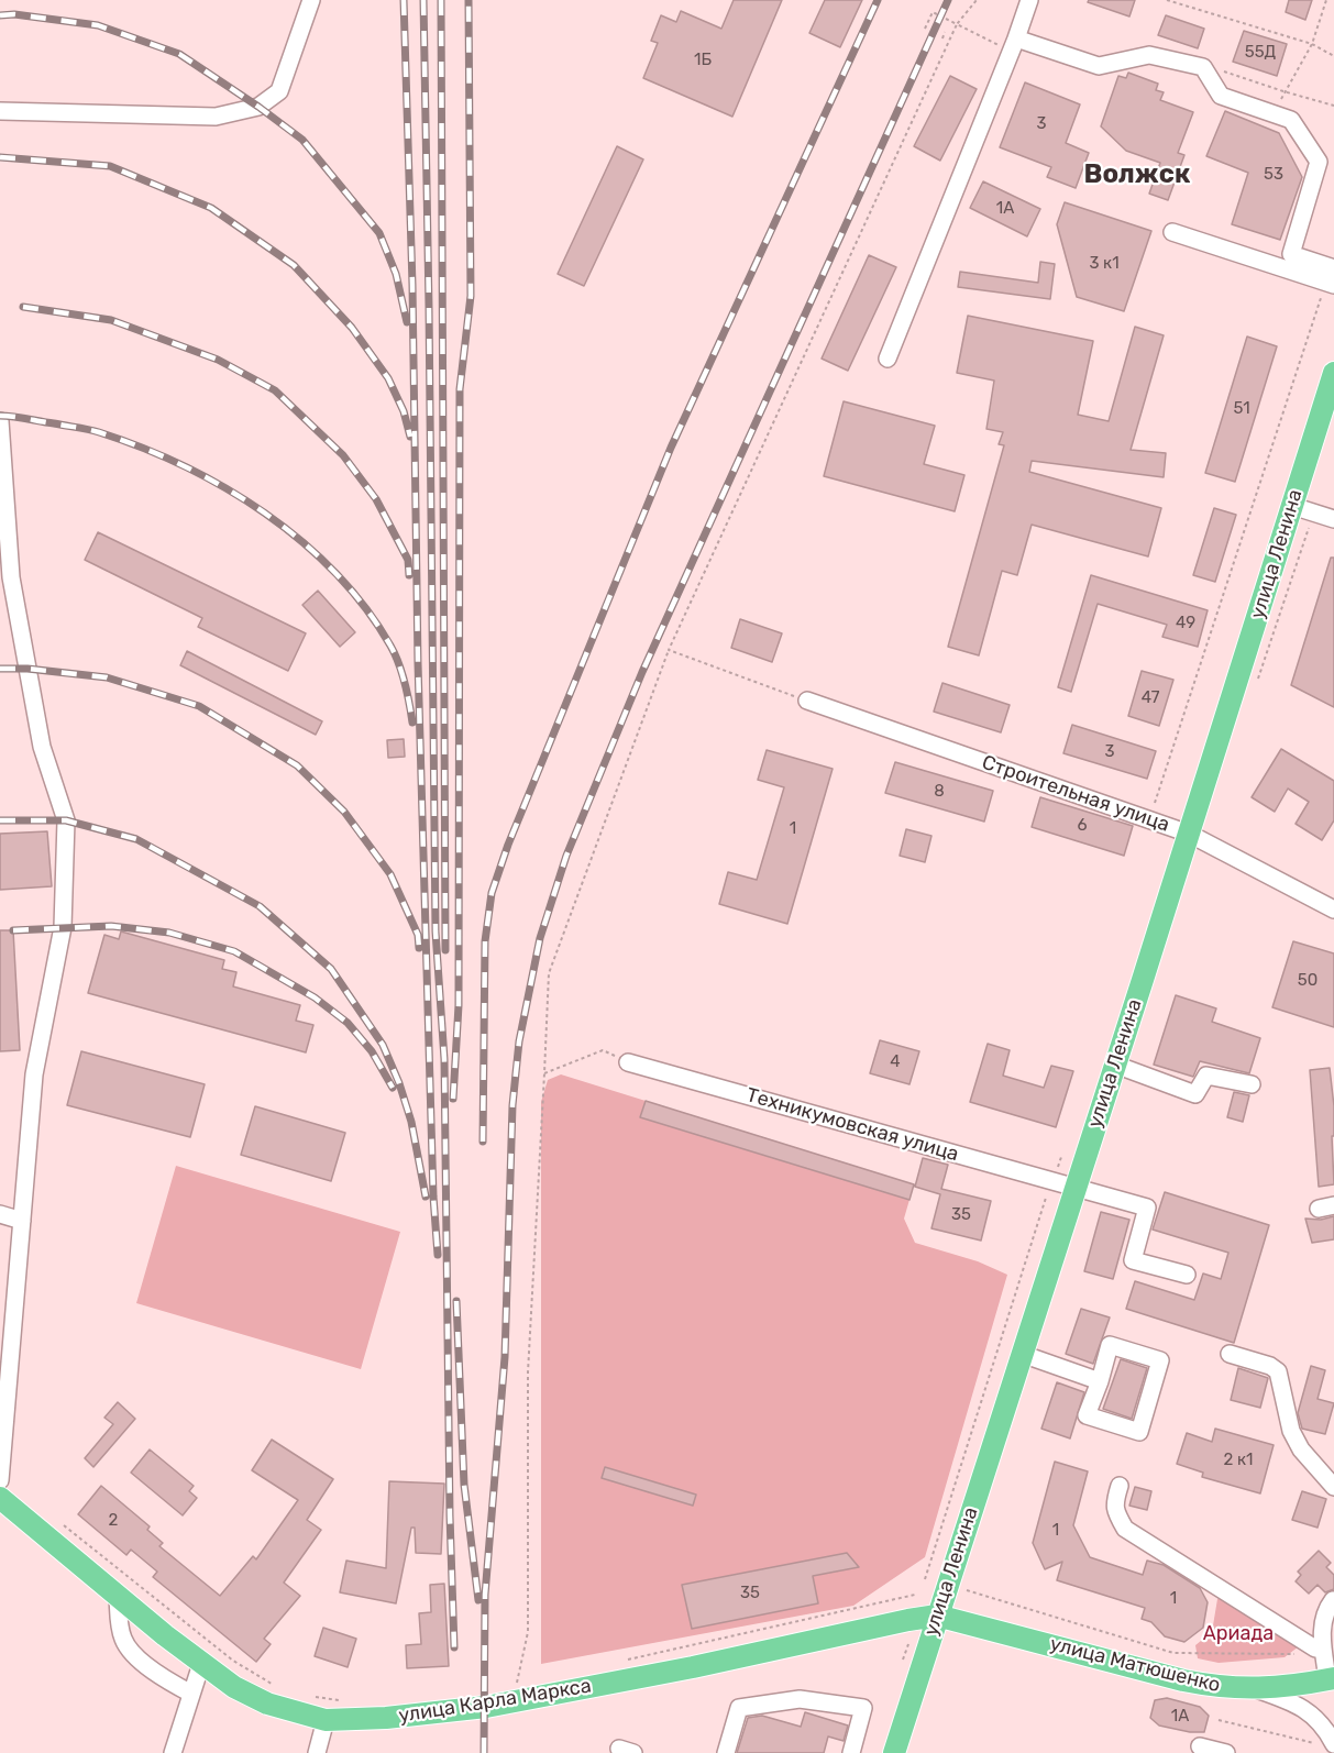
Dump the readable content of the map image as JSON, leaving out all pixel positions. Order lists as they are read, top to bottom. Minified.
{"streets":{"main road":["улица Ленина","улица Матюшенко","улица Карла Маркса"],"street":["Строительная улица","Техникумовская улица"]},"crossings":[["улица Ленина","Строительная улица"],["улица Ленина","Техникумовская улица"],["улица Ленина","улица Матюшенко"],["улица Ленина","улица Карла Маркса"],["улица Матюшенко","улица Карла Маркса"]],"districts":["Волжск"],"parks":["Ариада"],"house_numbers":["55Д","1Б","3","53","1А","3 к1","51","49","47","3","8","6","1","50","4","35","2 к1","2","1","35","1","1А"]}
